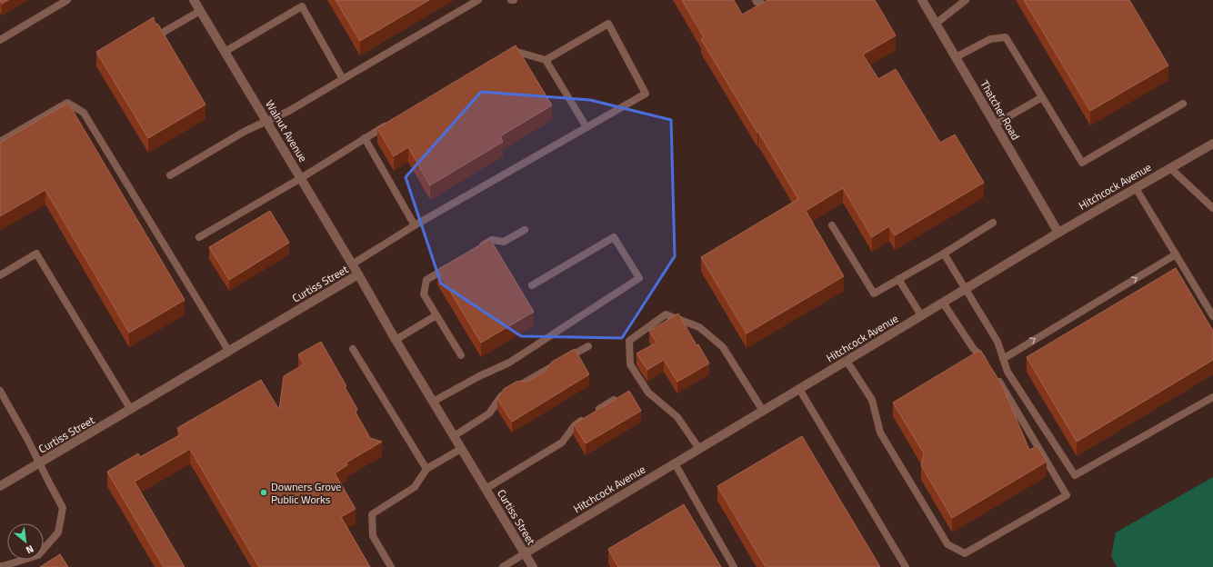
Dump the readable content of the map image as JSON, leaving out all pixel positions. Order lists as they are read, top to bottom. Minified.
{"streets":{"street":["Thatcher Road","Walnut Avenue","Hitchcock Avenue","Curtiss Street"]},"crossings":[["Thatcher Road","Hitchcock Avenue"],["Walnut Avenue","Curtiss Street"],["Hitchcock Avenue","Curtiss Street"]],"places":["Downers Grove Public Works"],"north":"bottom right"}
